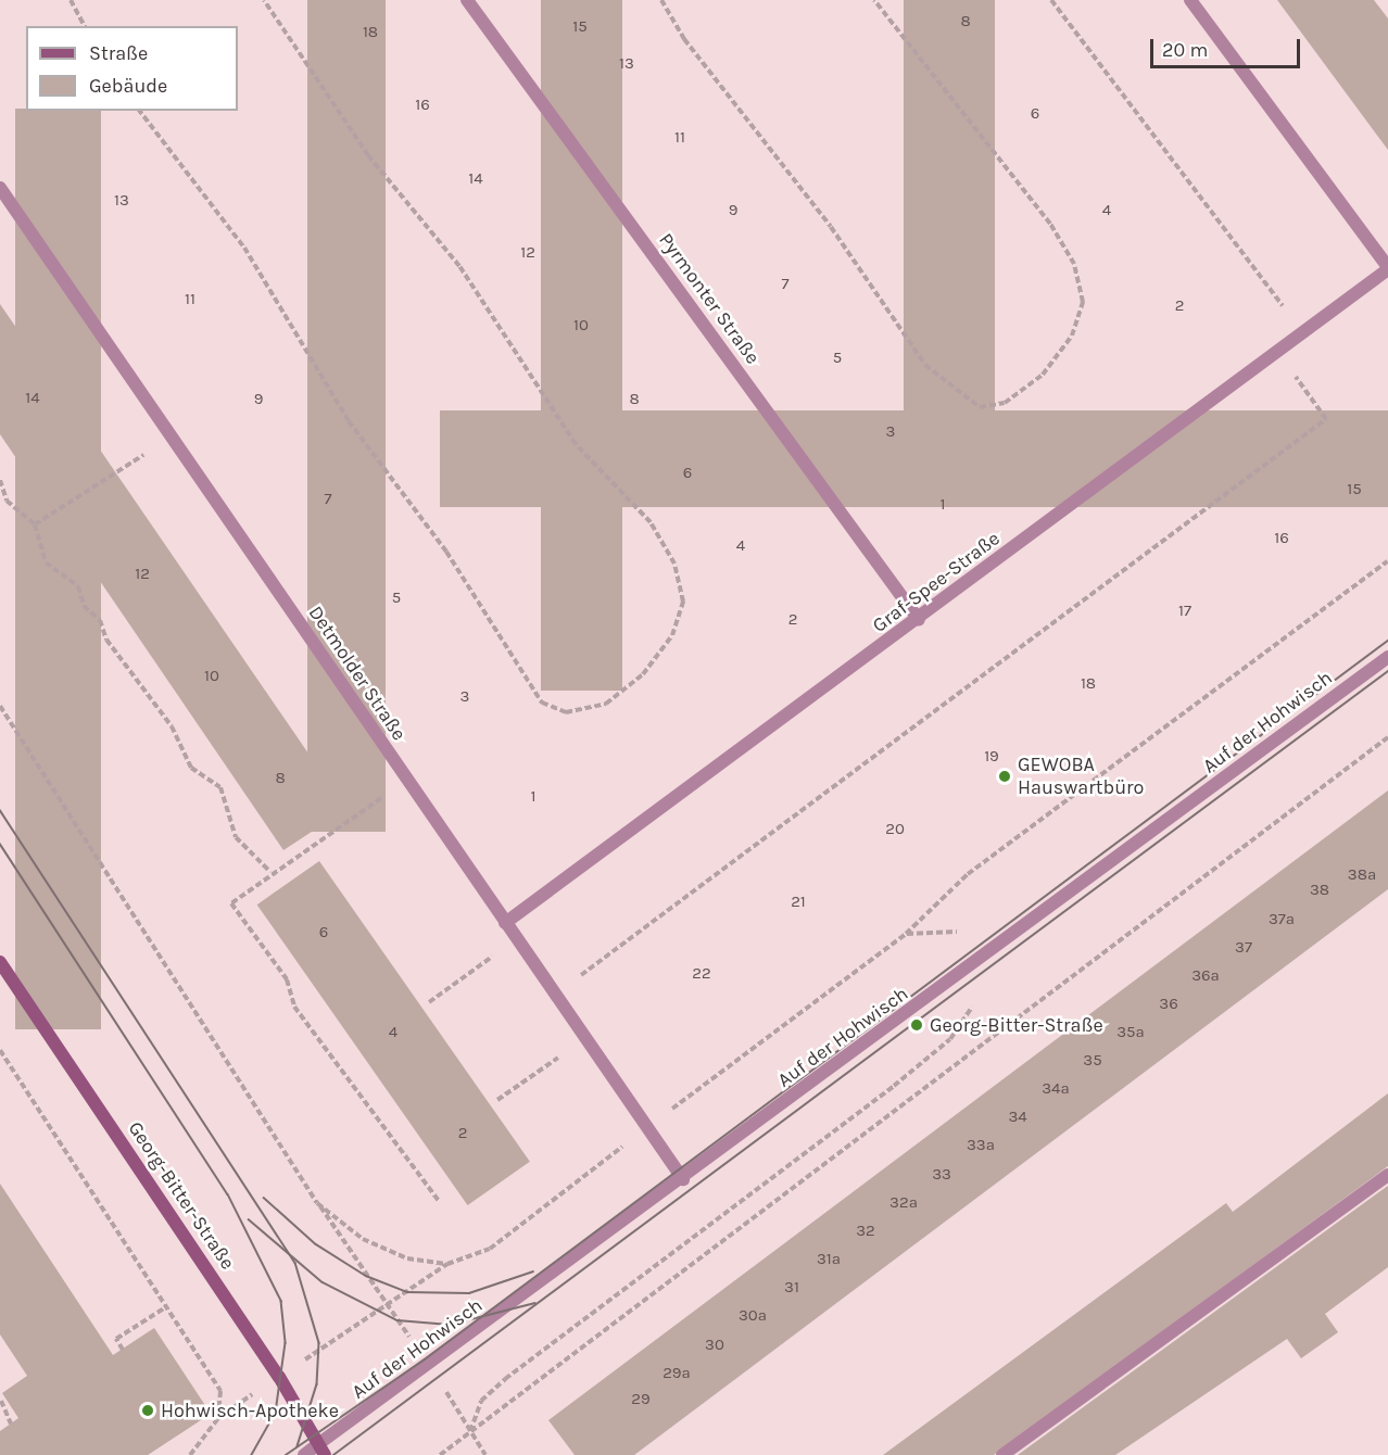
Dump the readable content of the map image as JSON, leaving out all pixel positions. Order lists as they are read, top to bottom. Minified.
{"streets":{"main road":["Georg-Bitter-Straße"],"street":["Pyrmonter Straße","Graf-Spee-Straße","Detmolder Straße","Auf der Hohwisch"]},"crossings":[["Pyrmonter Straße","Graf-Spee-Straße"],["Graf-Spee-Straße","Detmolder Straße"],["Detmolder Straße","Auf der Hohwisch"],["Auf der Hohwisch","Georg-Bitter-Straße"]],"places":["GEWOBA Hauswartbüro","Georg-Bitter-Straße","Hohwisch-Apotheke"],"house_numbers":["8","15","18","13","16","6","11","14","13","9","4","12","7","11","2","10","5","14","9","8","3","6","15","7","1","16","4","12","5","17","2","10","18","3","19","8","1","20","38a","38","21","37a","6","37","22","36a","36","4","35a","35","34a","34","2","33a","33","32a","32","31a","31","30a","30","29a","29"],"legend":["Straße","Gebäude"],"scale_bar":"20 m"}
